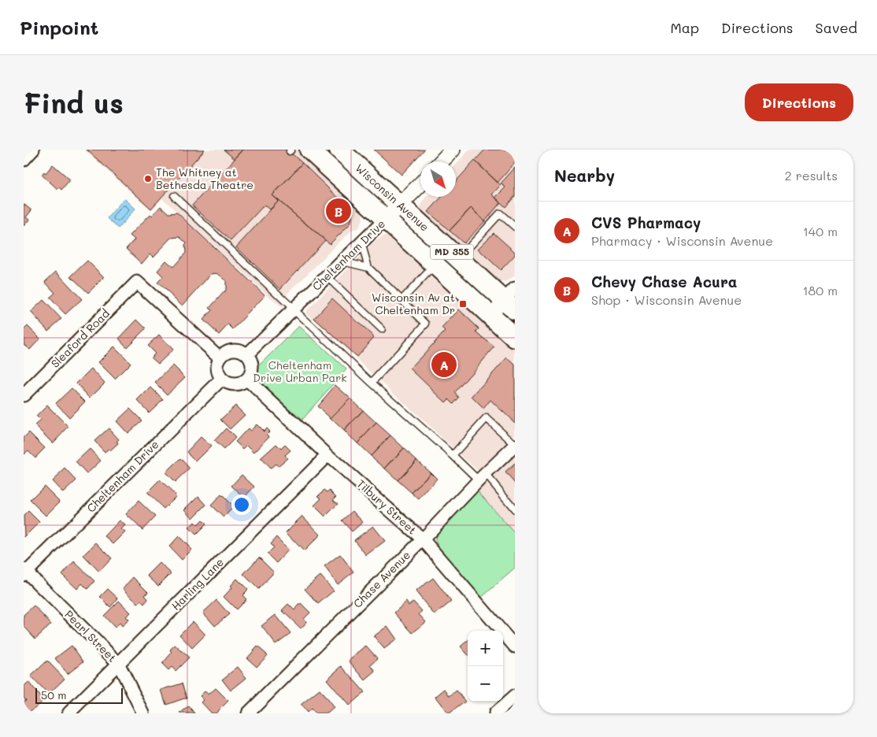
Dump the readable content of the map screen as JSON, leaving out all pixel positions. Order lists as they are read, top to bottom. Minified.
{"streets":{"main road":["Wisconsin Avenue","MD 355"],"street":["Cheltenham Drive","Sleaford Road","Tilbury Street","Chase Avenue","Harling Lane","Pearl Street"]},"crossings":[["Wisconsin Avenue","Cheltenham Drive"],["Cheltenham Drive","Sleaford Road"],["Cheltenham Drive","Tilbury Street"],["Cheltenham Drive","Pearl Street"],["Sleaford Road","Tilbury Street"],["Tilbury Street","Chase Avenue"],["Tilbury Street","Harling Lane"],["Harling Lane","Pearl Street"]],"parks":["Cheltenham Drive Urban Park"],"places":{"other":["The Whitney at Bethesda Theatre"],"transit":["Wisconsin Av at Cheltenham Dr"]},"scale_bar":"50 m","north":"bottom right","page":{"header":"Pinpoint","nav":["Map","Directions","Saved"],"buttons":"Directions","title":"Find us","heading":["Nearby","2 results"],"pins":["B","A"],"list":[{"mark":"A","name":"CVS Pharmacy","note":"Pharmacy · Wisconsin Avenue","value":"140 m"},{"mark":"B","name":"Chevy Chase Acura","note":"Shop · Wisconsin Avenue","value":"180 m"}],"map_buttons":["+","−"],"scale":"50 m"}}
